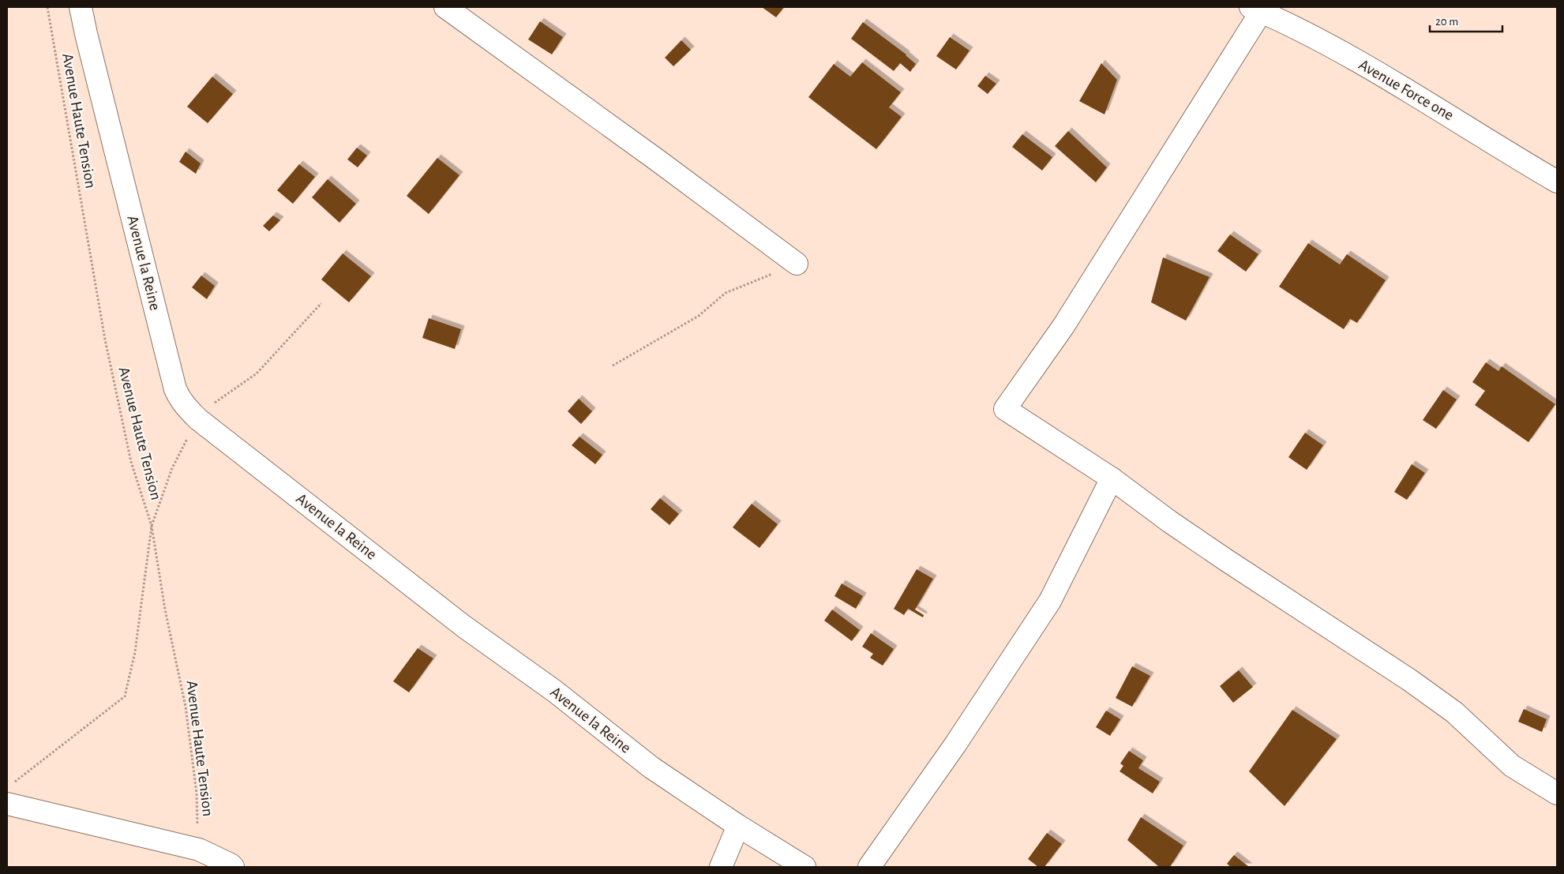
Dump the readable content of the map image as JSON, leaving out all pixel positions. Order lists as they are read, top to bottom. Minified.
{"streets":{"street":["Avenue Force one","Avenue la Reine"],"path":["Avenue Haute Tension"]},"scale_bar":"20 m"}
